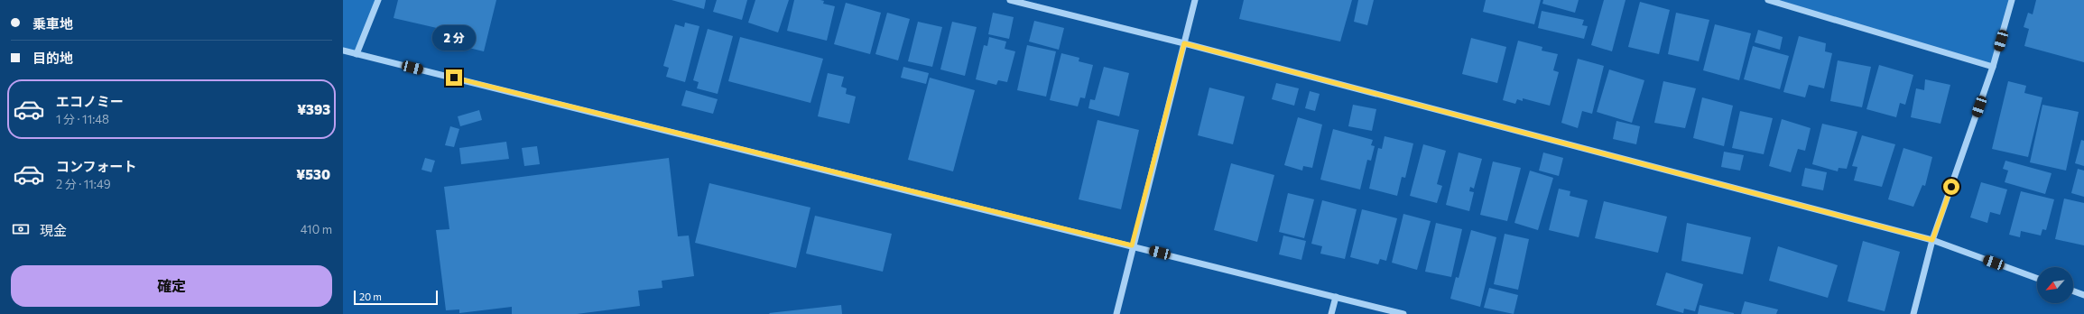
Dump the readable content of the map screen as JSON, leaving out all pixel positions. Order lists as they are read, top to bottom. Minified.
{"scale_bar":"20 m","north":"bottom left","page":{"banner":["乗車地","目的地"],"bubble":"2 分","list":[{"name":"エコノミー","note":"1 分 · 11:48","value":"¥393"},{"name":"コンフォート","note":"2 分 · 11:49","value":"¥530"}],"pay":["現金","410 m"],"buttons":"確定","scale":"20 m"}}
